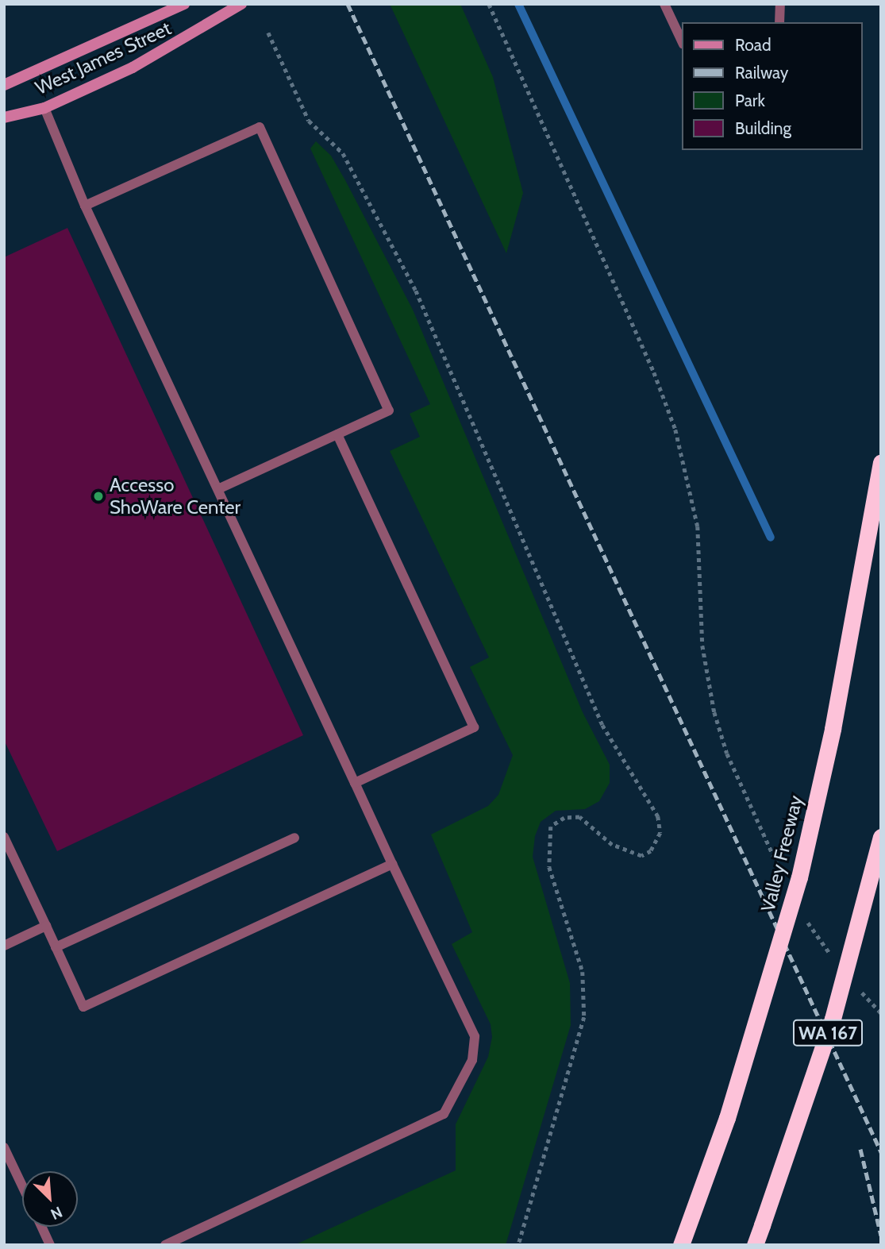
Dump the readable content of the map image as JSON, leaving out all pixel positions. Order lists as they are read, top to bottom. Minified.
{"streets":{"highway":["Valley Freeway","WA 167"],"main road":["West James Street"]},"places":["Accesso ShoWare Center"],"legend":["Road","Railway","Park","Building"],"north":"bottom right"}
